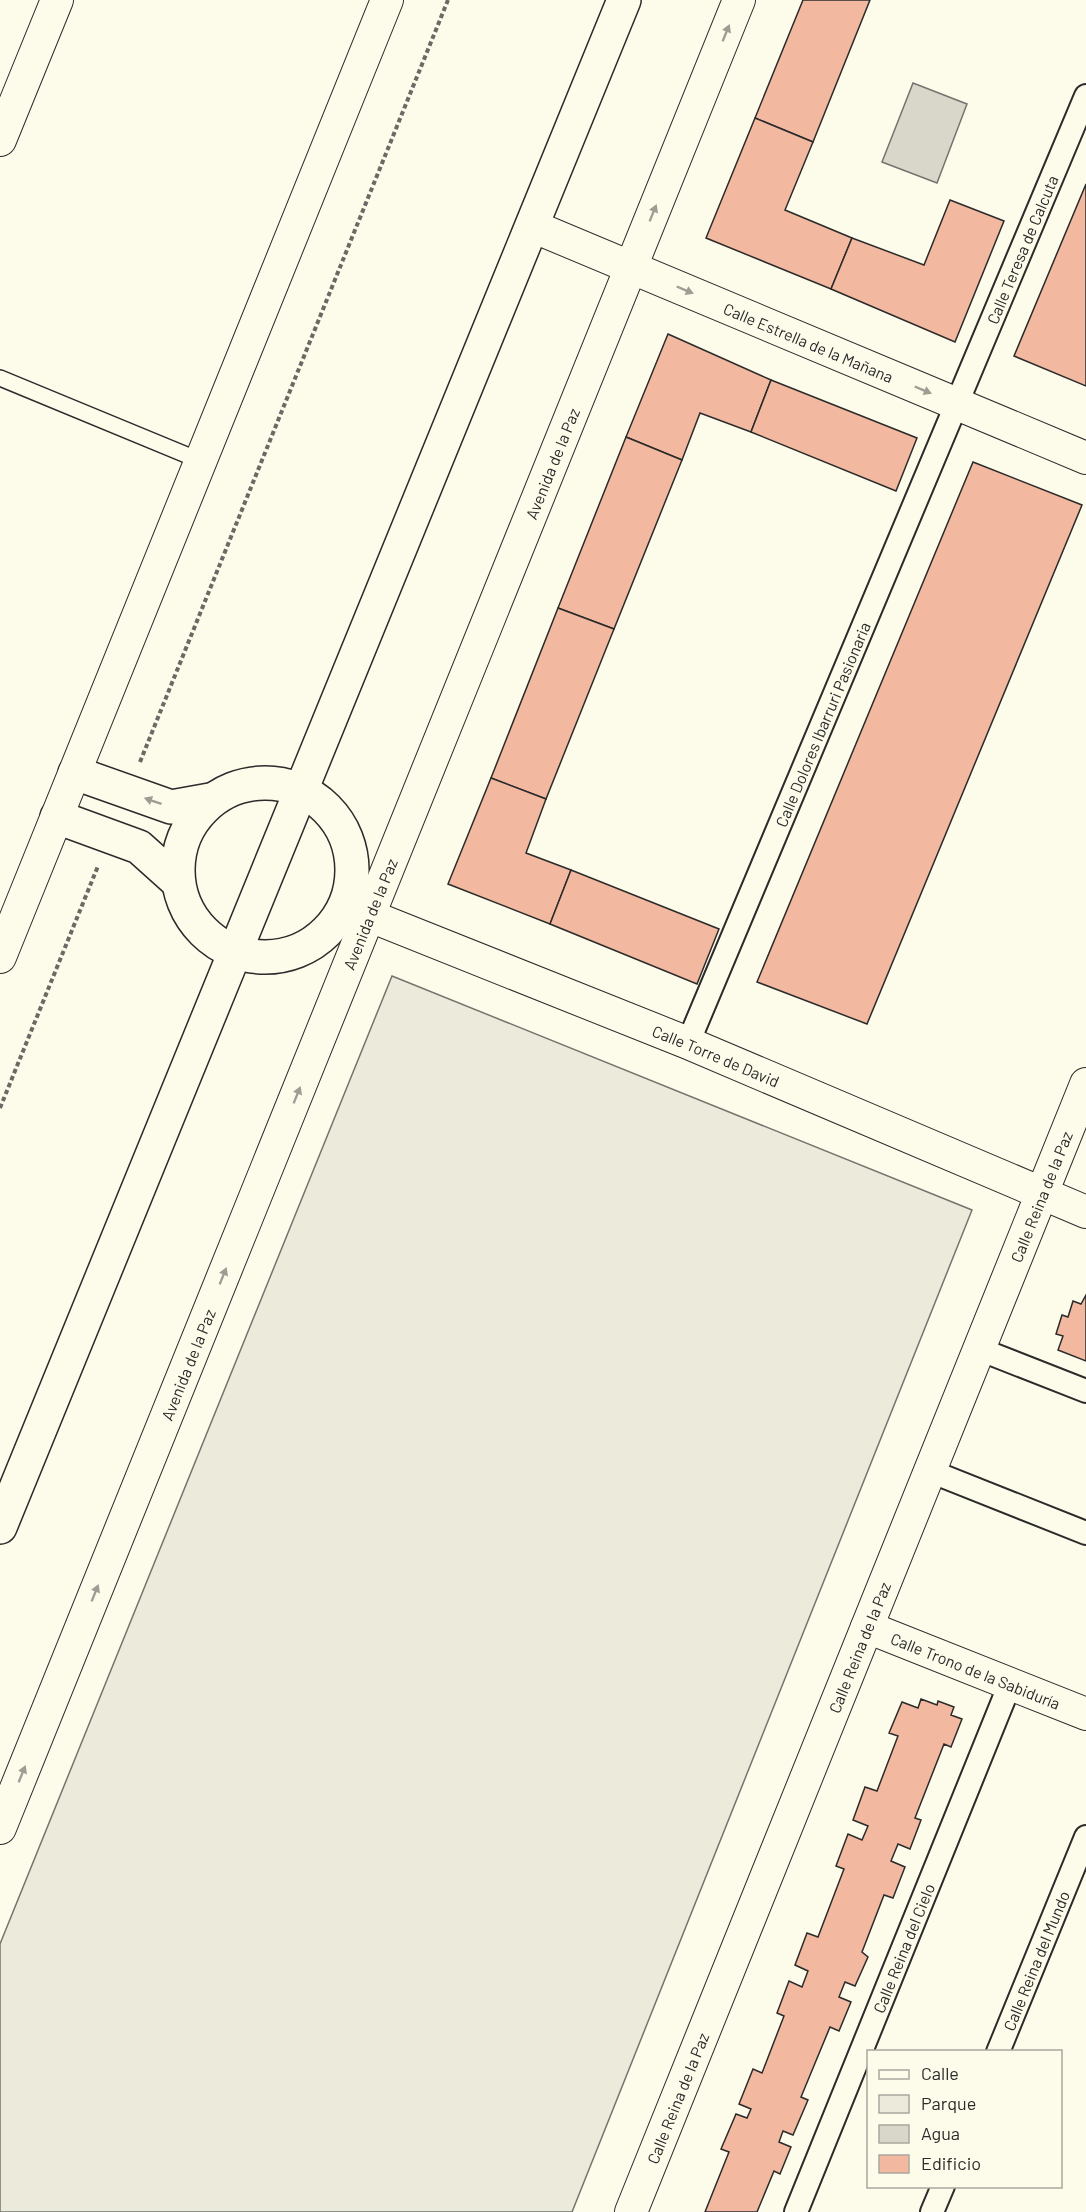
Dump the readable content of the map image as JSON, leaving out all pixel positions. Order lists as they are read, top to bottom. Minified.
{"streets":{"street":["Calle Teresa de Calcuta","Calle Estrella de la Mañana","Avenida de la Paz","Calle Dolores Ibarruri Pasionaria","Calle Torre de David","Calle Reina de la Paz","Calle Trono de la Sabiduría","Calle Reina del Cielo","Calle Reina del Mundo"]},"crossings":[["Calle Teresa de Calcuta","Calle Estrella de la Mañana"],["Calle Teresa de Calcuta","Calle Dolores Ibarruri Pasionaria"],["Calle Estrella de la Mañana","Avenida de la Paz"],["Calle Estrella de la Mañana","Calle Dolores Ibarruri Pasionaria"],["Avenida de la Paz","Calle Torre de David"],["Calle Dolores Ibarruri Pasionaria","Calle Torre de David"],["Calle Torre de David","Calle Reina de la Paz"],["Calle Reina de la Paz","Calle Trono de la Sabiduría"],["Calle Trono de la Sabiduría","Calle Reina del Cielo"]],"one_way":["Calle Estrella de la Mañana","Avenida de la Paz"],"legend":["Calle","Parque","Agua","Edificio"]}
